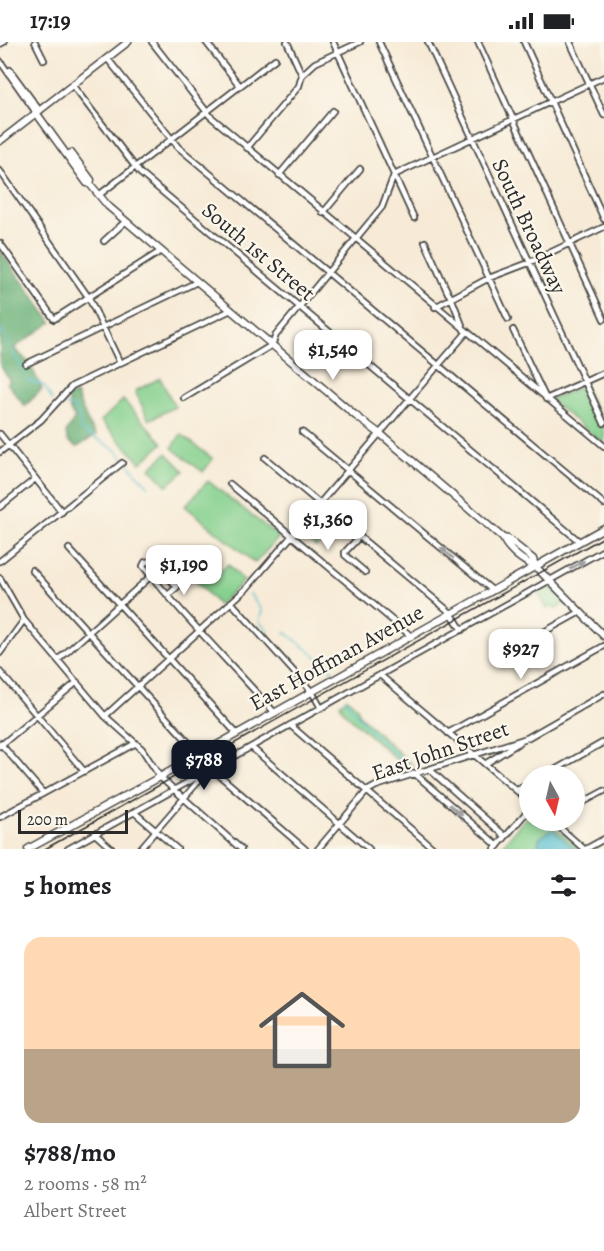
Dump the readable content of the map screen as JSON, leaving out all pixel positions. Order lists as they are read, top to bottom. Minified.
{"streets":{"main road":["East Hoffman Avenue"],"street":["South Broadway","South 1st Street","East John Street"]},"crossings":[["South 1st Street","East Hoffman Avenue"]],"scale_bar":"200 m","north":"bottom","page":{"status":"17:19","price":["$1,540","$1,360","$1,190","$927","$788"],"scale":"200 m","heading":"5 homes","list":[{"name":"$788/mo","note":"2 rooms · 58 m² · Albert Street"}]}}
